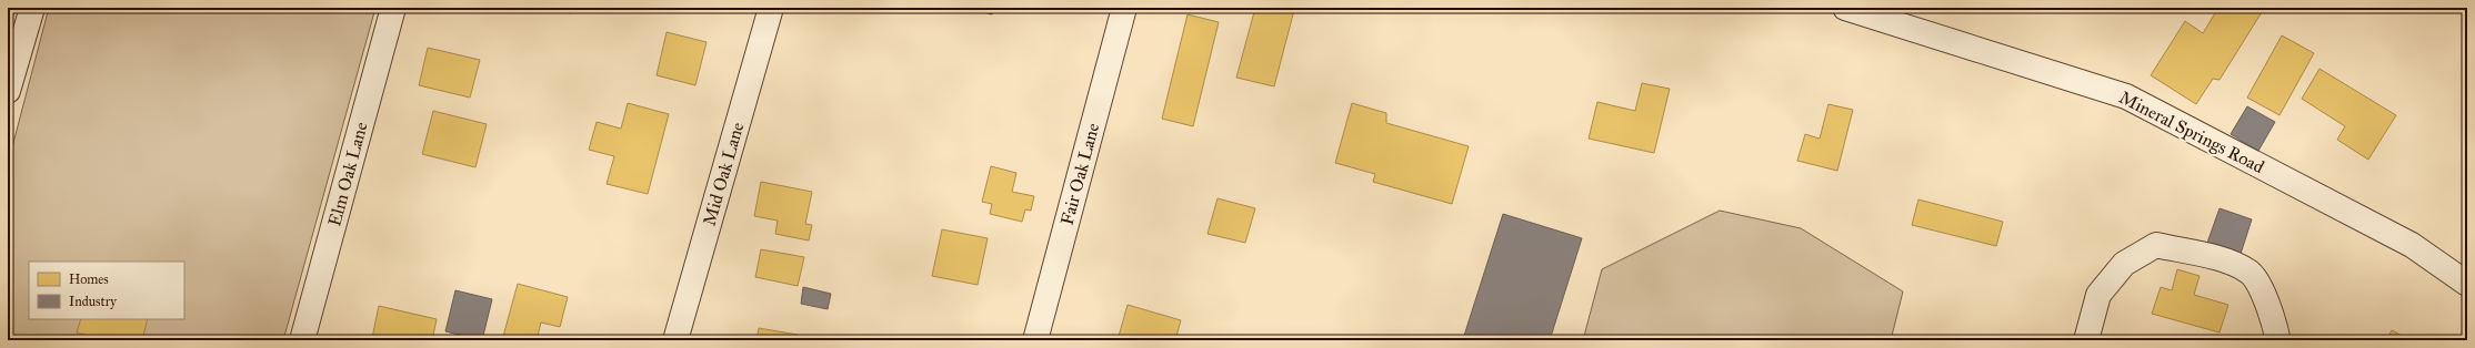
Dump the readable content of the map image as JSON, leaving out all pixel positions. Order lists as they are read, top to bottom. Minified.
{"streets":{"street":["Mineral Springs Road","Elm Oak Lane","Mid Oak Lane","Fair Oak Lane"]},"legend":["Homes","Industry"]}
